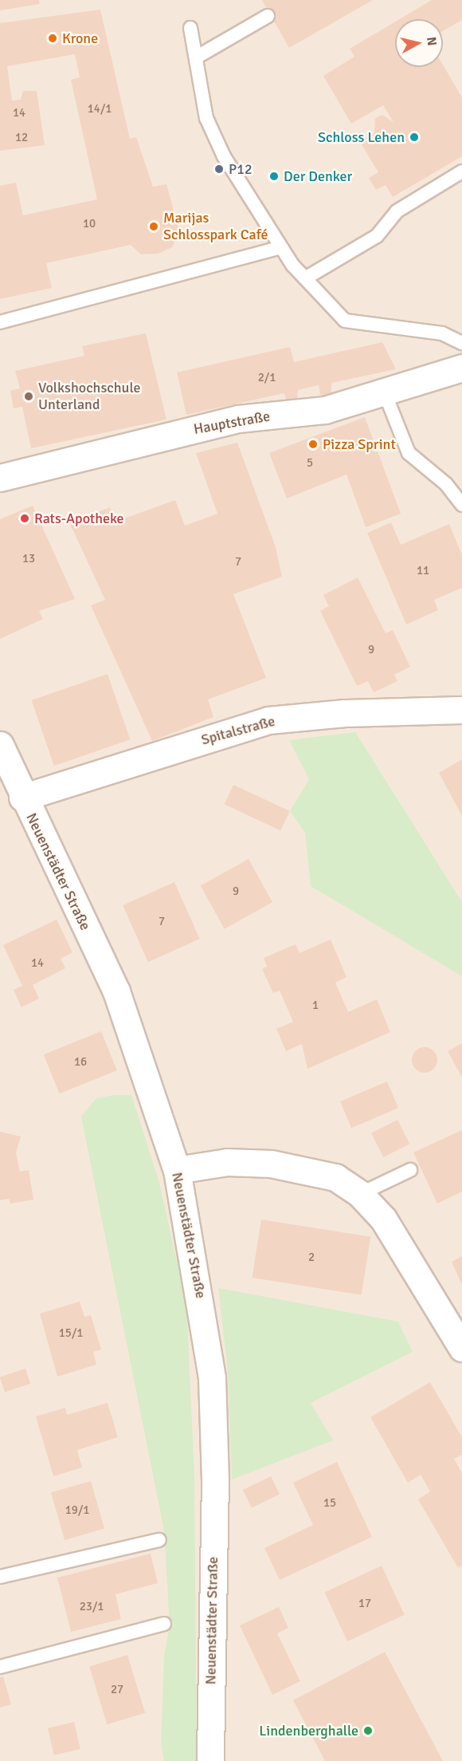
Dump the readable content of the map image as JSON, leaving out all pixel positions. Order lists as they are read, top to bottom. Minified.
{"streets":{"main road":["Hauptstraße","Spitalstraße","Neuenstädter Straße"]},"crossings":[["Spitalstraße","Neuenstädter Straße"]],"places":["Krone","Schloss Lehen","P12","Der Denker","Marijas Schlosspark Café","Volkshochschule Unterland","Pizza Sprint","Rats-Apotheke","Lindenberghalle"],"house_numbers":["14/1","14","12","10","2/1","5","13","7","11","9","9","7","14","1","16","2","15/1","15","19/1","17","23/1","27"],"north":"right"}
